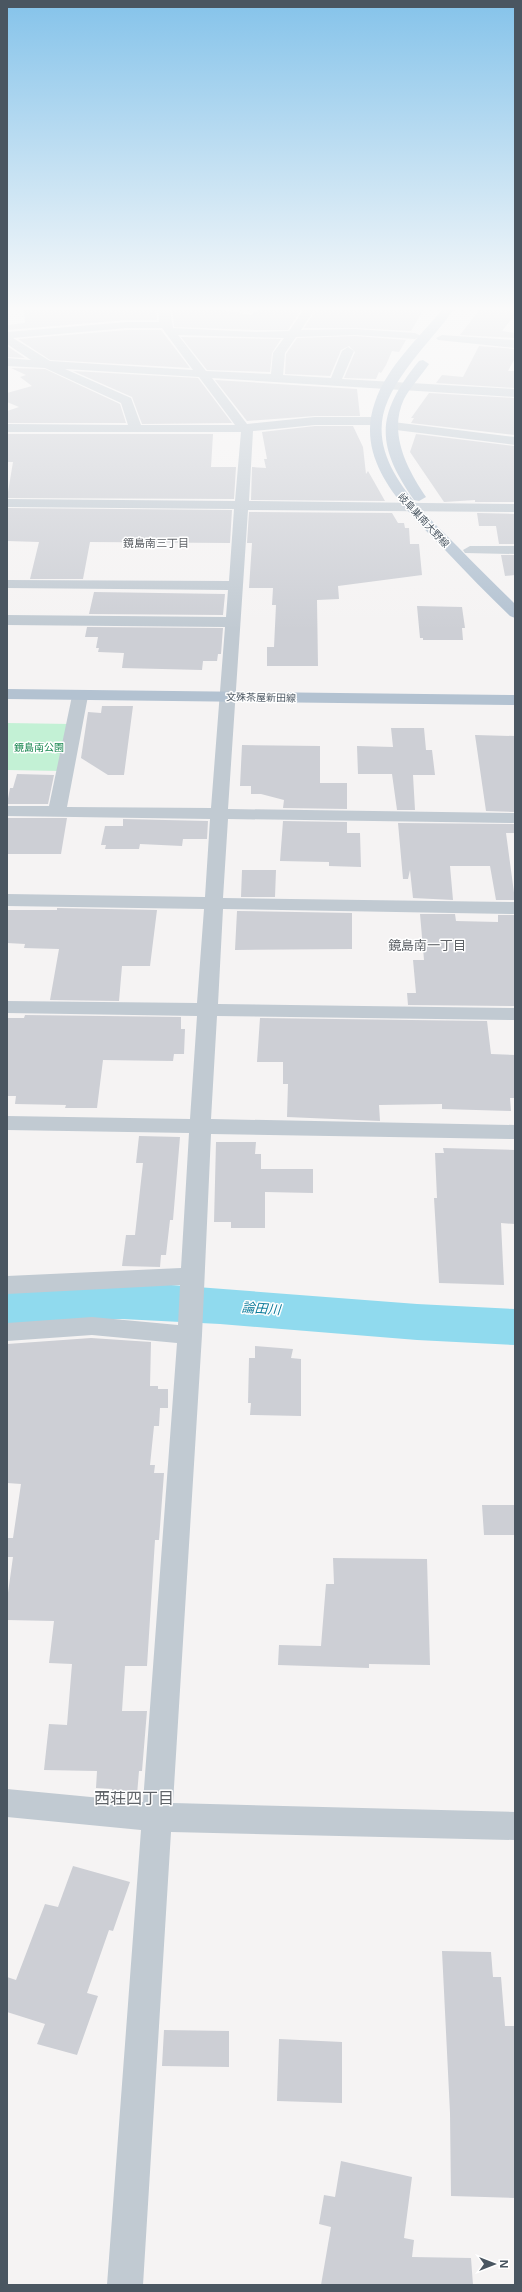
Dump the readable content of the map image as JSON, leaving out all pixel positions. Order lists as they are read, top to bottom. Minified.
{"streets":{"main road":["岐阜巣南大野線","文殊茶屋新田線"]},"districts":["鏡島南三丁目","鏡島南一丁目","西荘四丁目"],"water":["論田川"],"parks":["鏡島南公園"],"north":"right"}
